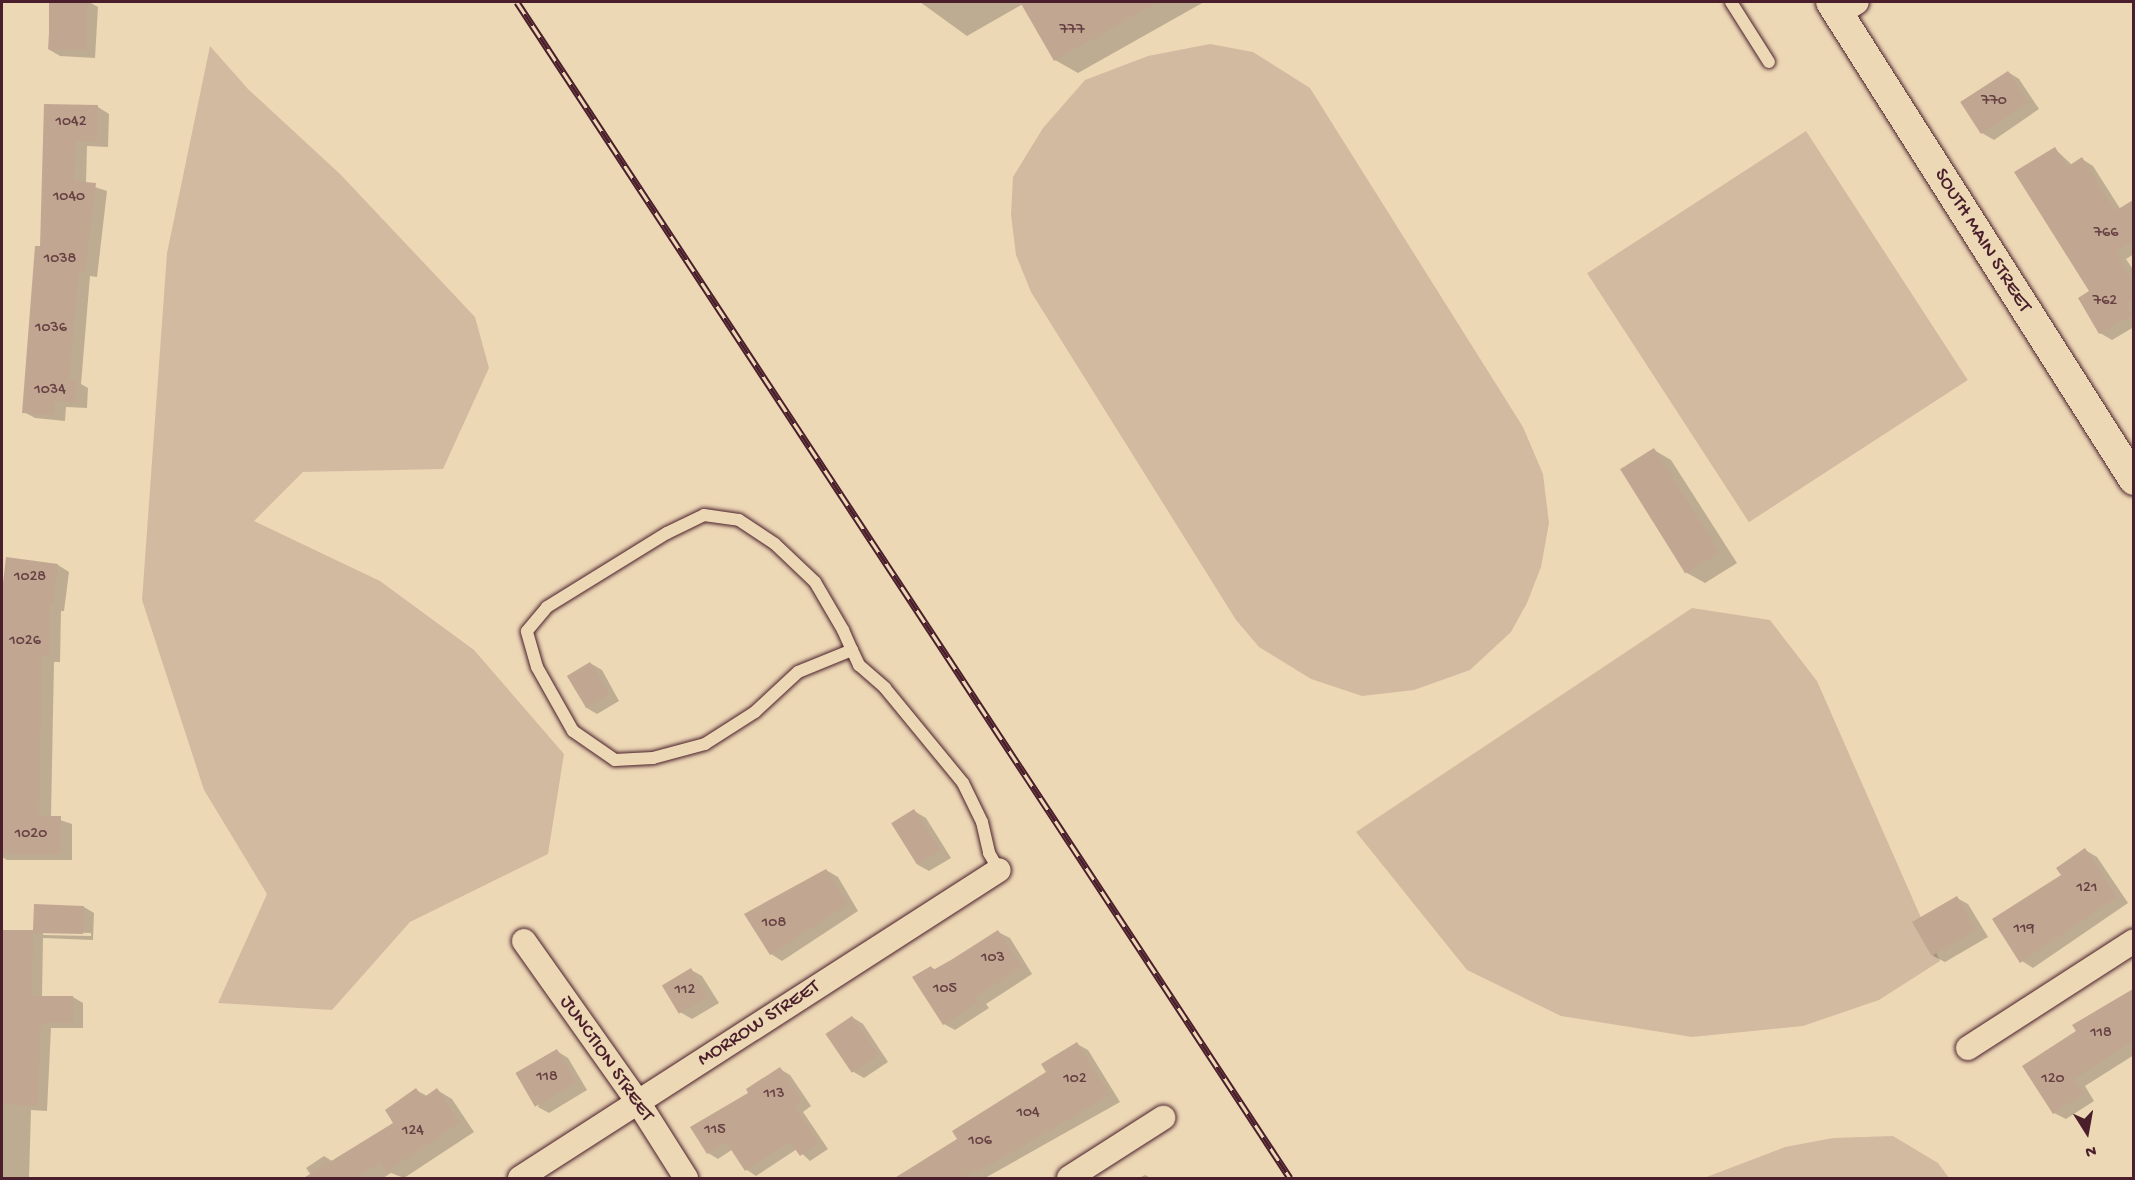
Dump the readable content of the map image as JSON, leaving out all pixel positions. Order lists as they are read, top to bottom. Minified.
{"streets":{"street":["SOUTH MAIN STREET","MORROW STREET","JUNCTION STREET"]},"crossings":[["MORROW STREET","JUNCTION STREET"]],"house_numbers":["777","770","1042","1040","766","1038","762","1036","1034","1028","1026","1020","121","108","119","103","105","112","118","118","102","120","113","104","115","124","106"],"north":"bottom"}
